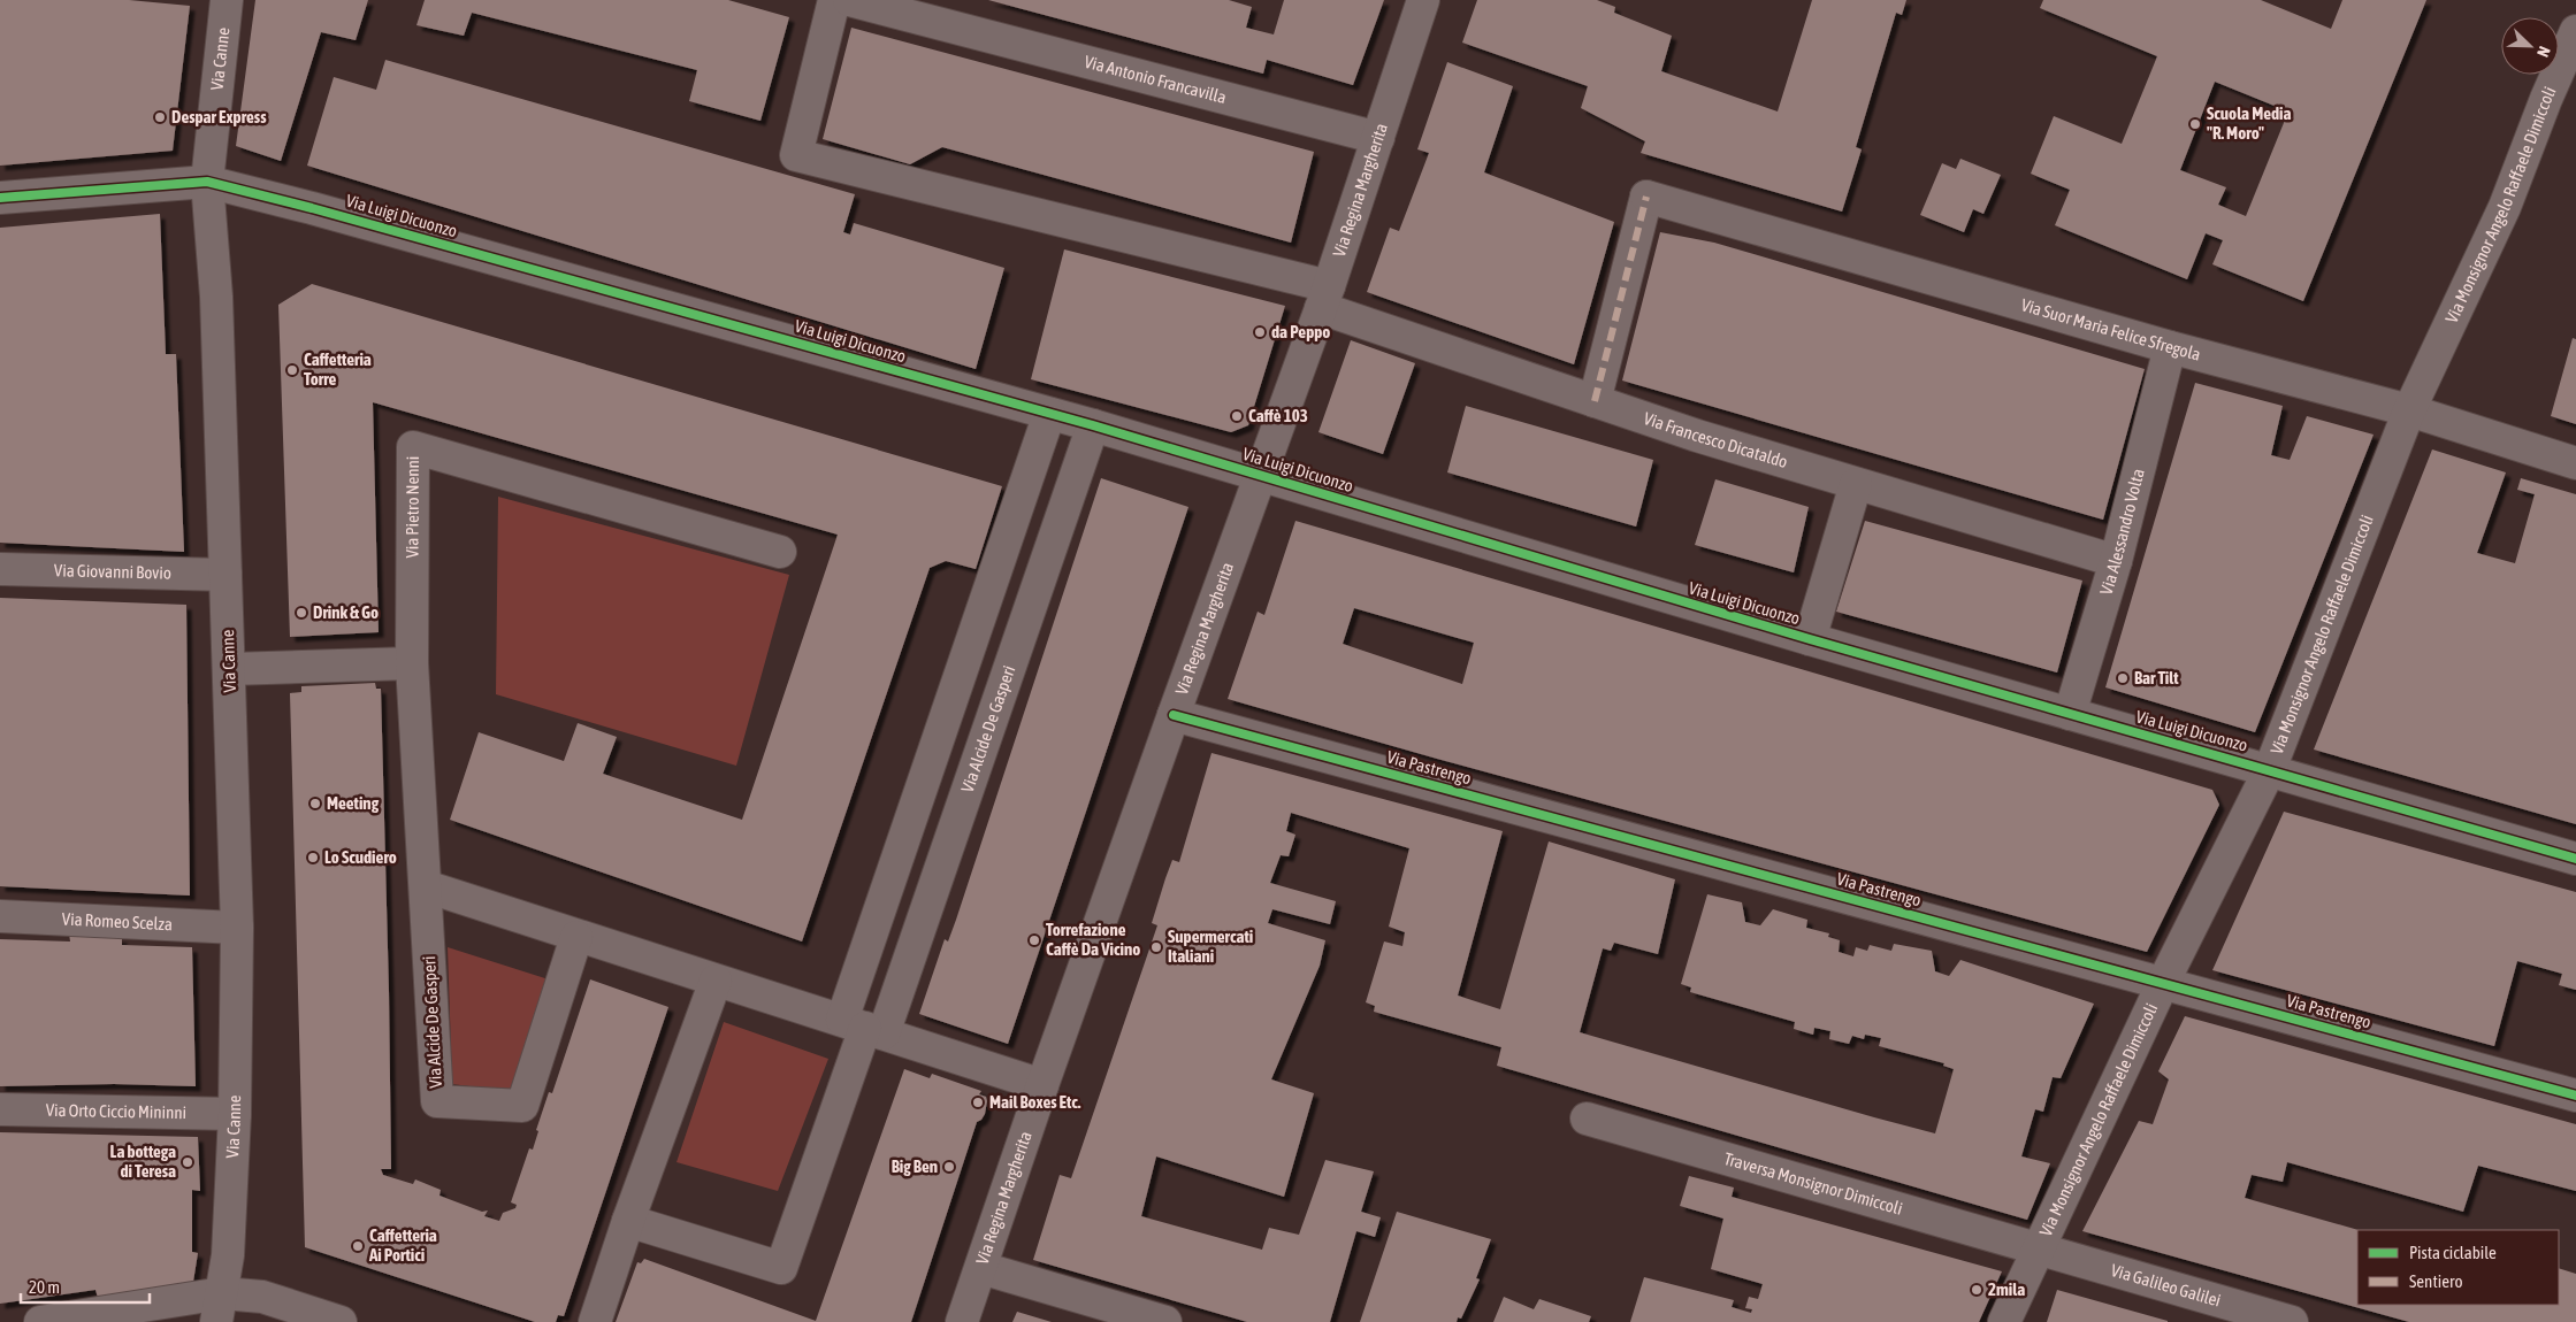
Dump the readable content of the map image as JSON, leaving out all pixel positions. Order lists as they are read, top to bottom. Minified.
{"streets":{"street":["Via Canne","Via Antonio Francavilla","Via Regina Margherita","Via Monsignor Angelo Raffaele Dimiccoli","Via Luigi Dicuonzo","Via Suor Maria Felice Sfregola","Via Francesco Dicataldo","Via Pietro Nenni","Via Alessandro Volta","Via Giovanni Bovio","Via Alcide De Gasperi","Via Pastrengo","Via Romeo Scelza","Via Orto Ciccio Mininni","Traversa Monsignor Dimiccoli","Via Galileo Galilei"]},"crossings":[["Via Canne","Via Luigi Dicuonzo"],["Via Canne","Via Giovanni Bovio"],["Via Canne","Via Romeo Scelza"],["Via Canne","Via Orto Ciccio Mininni"],["Via Antonio Francavilla","Via Regina Margherita"],["Via Regina Margherita","Via Luigi Dicuonzo"],["Via Regina Margherita","Via Francesco Dicataldo"],["Via Regina Margherita","Via Pastrengo"],["Via Monsignor Angelo Raffaele Dimiccoli","Via Luigi Dicuonzo"],["Via Monsignor Angelo Raffaele Dimiccoli","Via Suor Maria Felice Sfregola"],["Via Monsignor Angelo Raffaele Dimiccoli","Via Pastrengo"],["Via Monsignor Angelo Raffaele Dimiccoli","Traversa Monsignor Dimiccoli"],["Via Monsignor Angelo Raffaele Dimiccoli","Via Galileo Galilei"],["Via Luigi Dicuonzo","Via Alessandro Volta"],["Via Luigi Dicuonzo","Via Alcide De Gasperi"],["Via Suor Maria Felice Sfregola","Via Francesco Dicataldo"],["Via Suor Maria Felice Sfregola","Via Alessandro Volta"],["Via Francesco Dicataldo","Via Alessandro Volta"],["Via Pietro Nenni","Via Alcide De Gasperi"],["Traversa Monsignor Dimiccoli","Via Galileo Galilei"]],"places":["Despar Express","Scuola Media \"R. Moro\"","da Peppo","Caffetteria Torre","Caffè 103","Drink & Go","Bar Tilt","Meeting","Lo Scudiero","Torrefazione Caffè Da Vicino","Supermercati Italiani","Mail Boxes Etc.","La bottega di Teresa","Big Ben","Caffetteria Ai Portici","2mila"],"legend":["Pista ciclabile","Sentiero"],"scale_bar":"20 m","north":"bottom right"}
